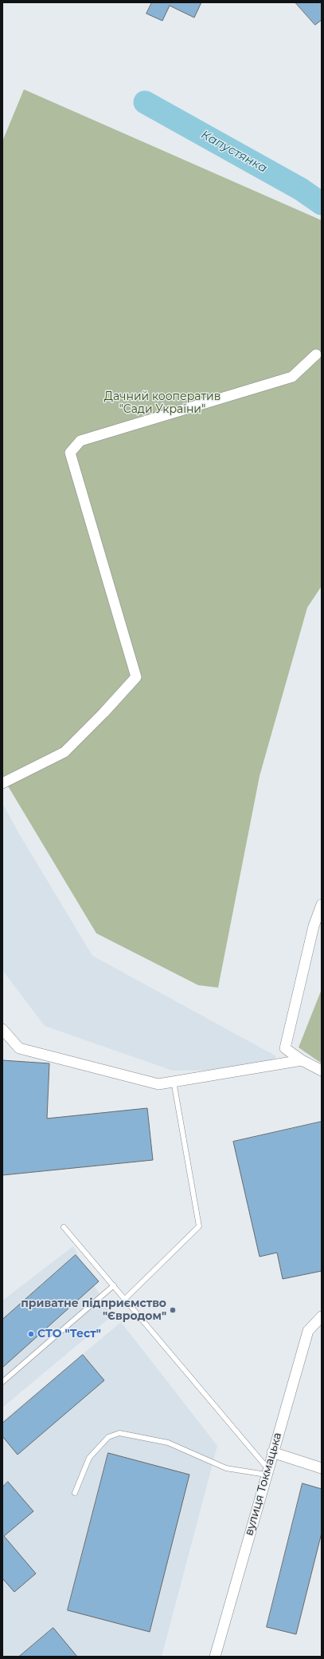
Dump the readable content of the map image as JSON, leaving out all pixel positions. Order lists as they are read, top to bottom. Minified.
{"streets":{"street":["вулиця Токмацька"]},"water":["Капустянка"],"parks":["Дачний кооператив \"Сади України\""],"places":["приватне підприємство \"Євродом\"","СТО \"Тест\""]}
